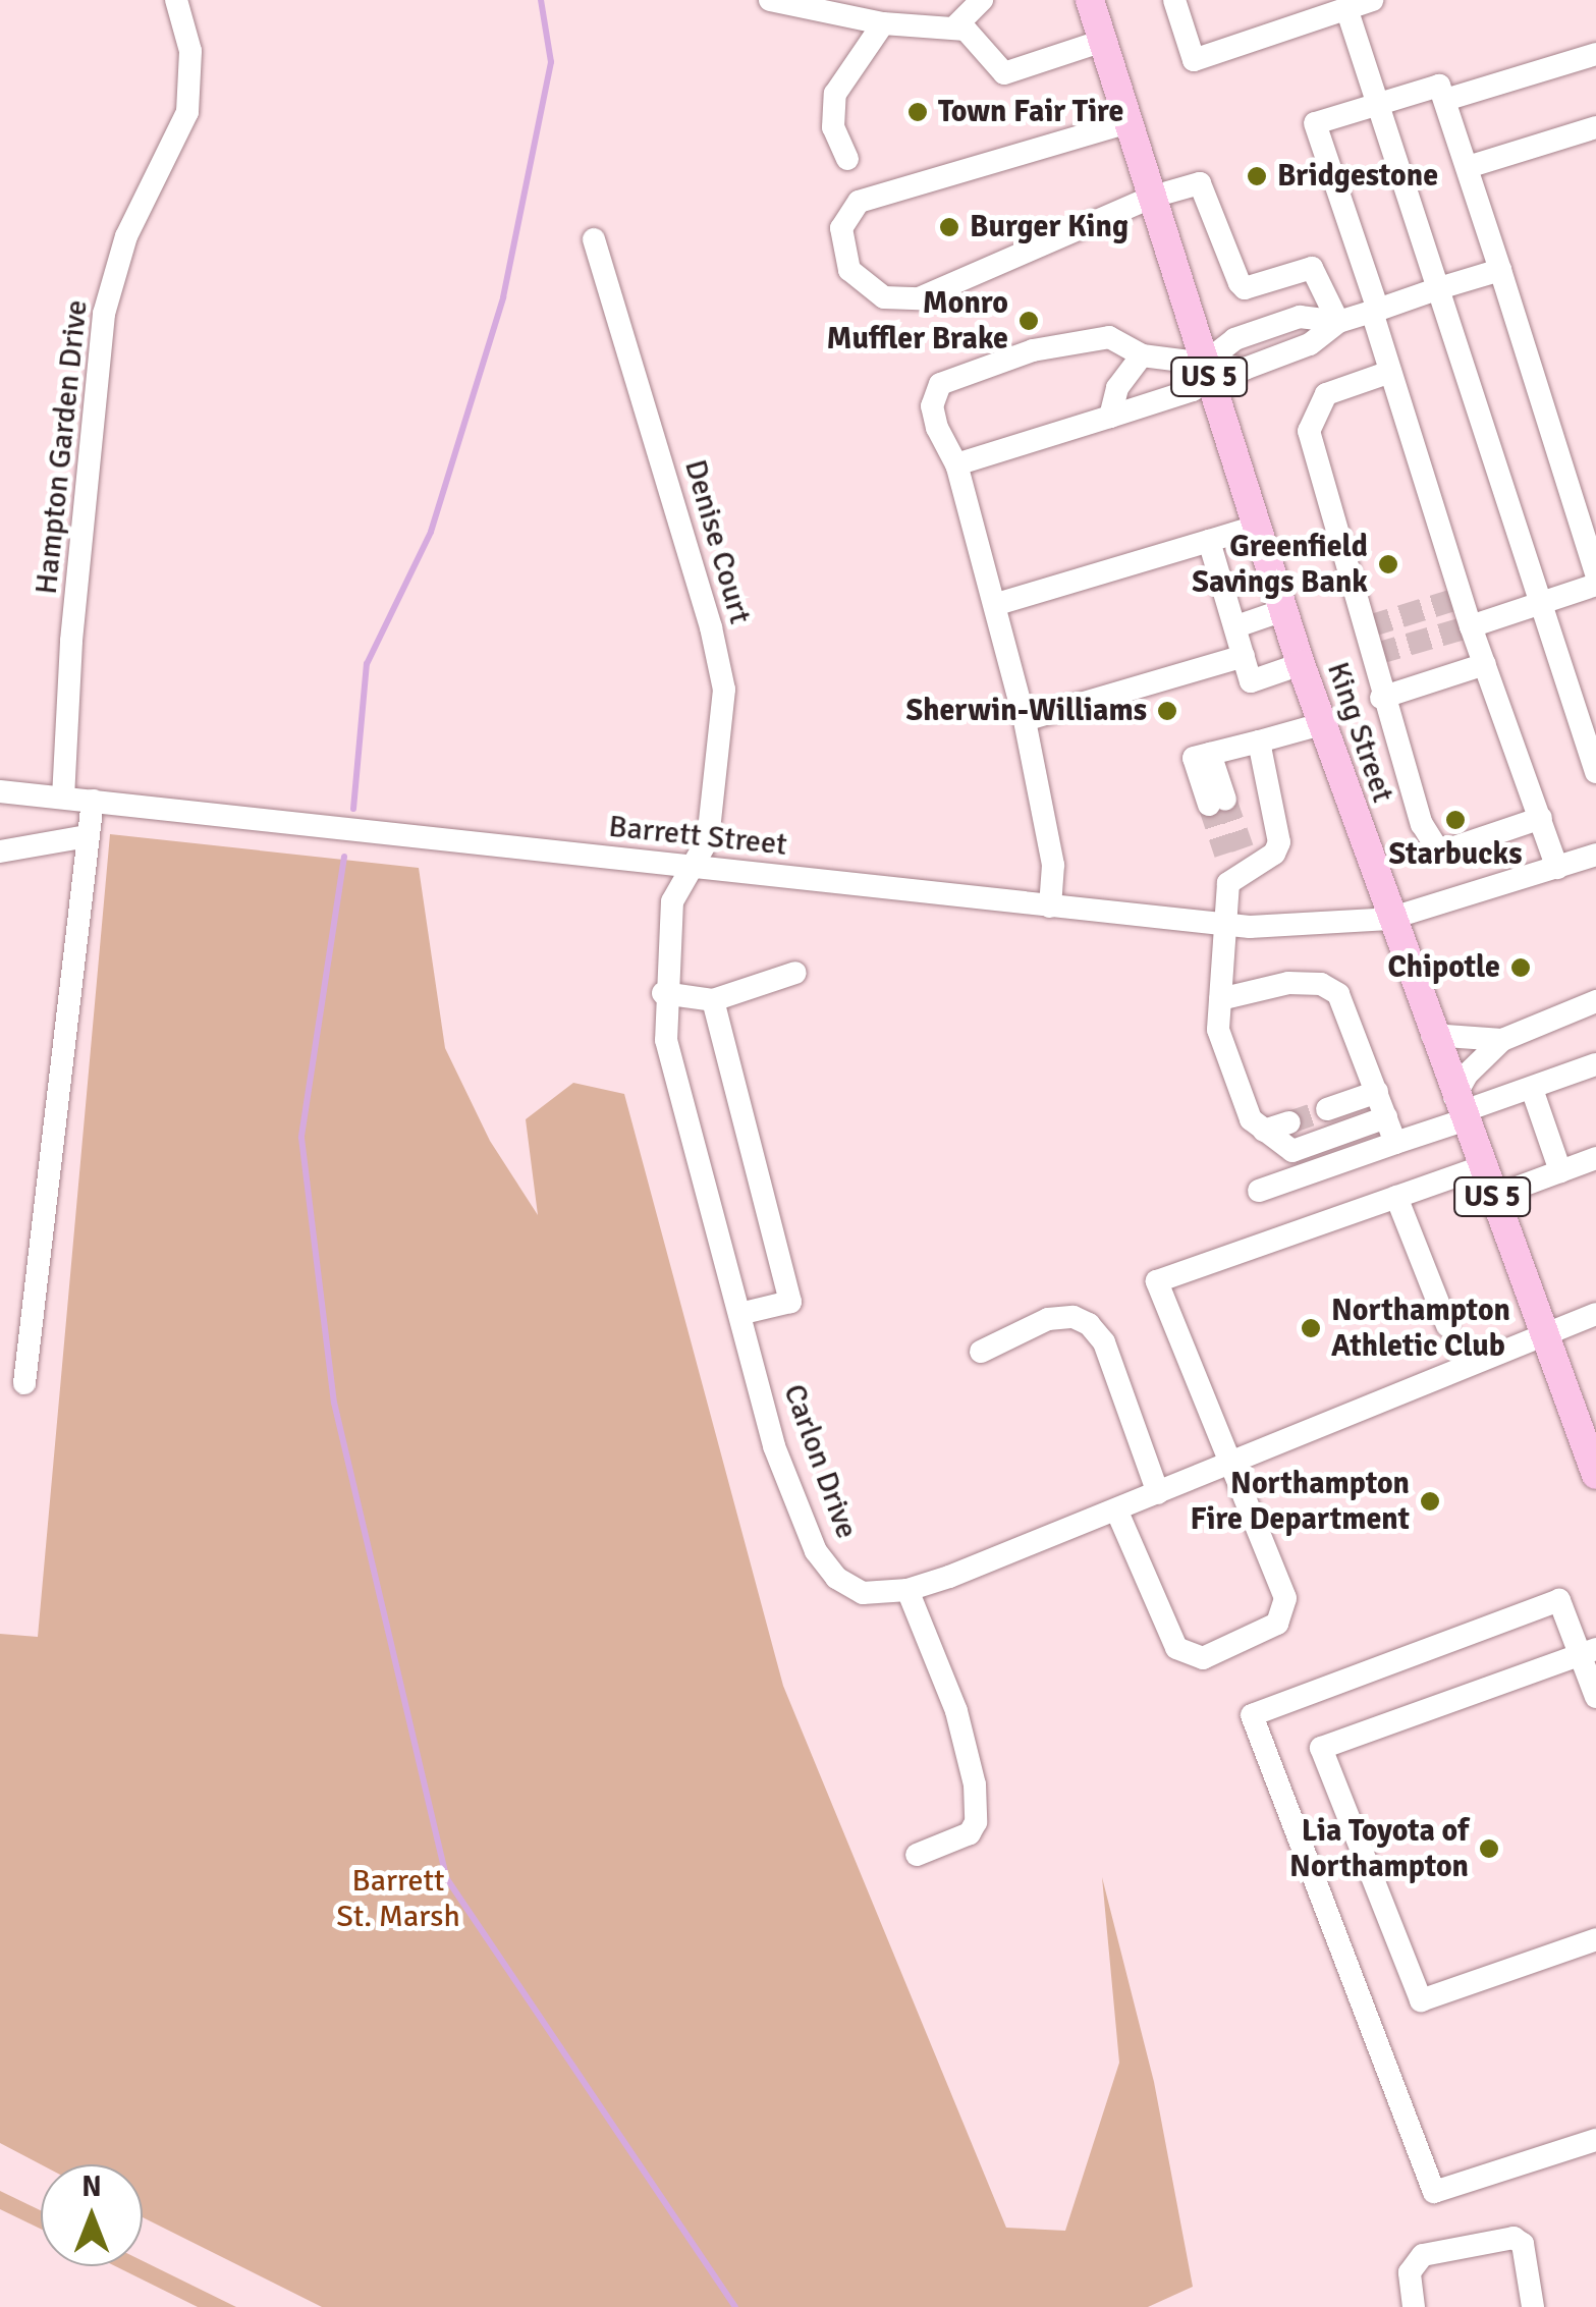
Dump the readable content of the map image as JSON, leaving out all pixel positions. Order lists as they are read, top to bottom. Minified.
{"streets":{"main road":["US 5","King Street"],"street":["Hampton Garden Drive","Denise Court","Barrett Street","Carlon Drive"]},"crossings":[["Hampton Garden Drive","Barrett Street"],["Denise Court","Barrett Street"],["Denise Court","Carlon Drive"],["King Street","Barrett Street"],["King Street","Carlon Drive"],["Barrett Street","Carlon Drive"]],"parks":["Barrett St. Marsh"],"places":["Town Fair Tire","Bridgestone","Burger King","Monro Muffler Brake","Greenfield Savings Bank","Sherwin-Williams","Starbucks","Chipotle","Northampton Athletic Club","Northampton Fire Department","Lia Toyota of Northampton"],"north":"top"}
